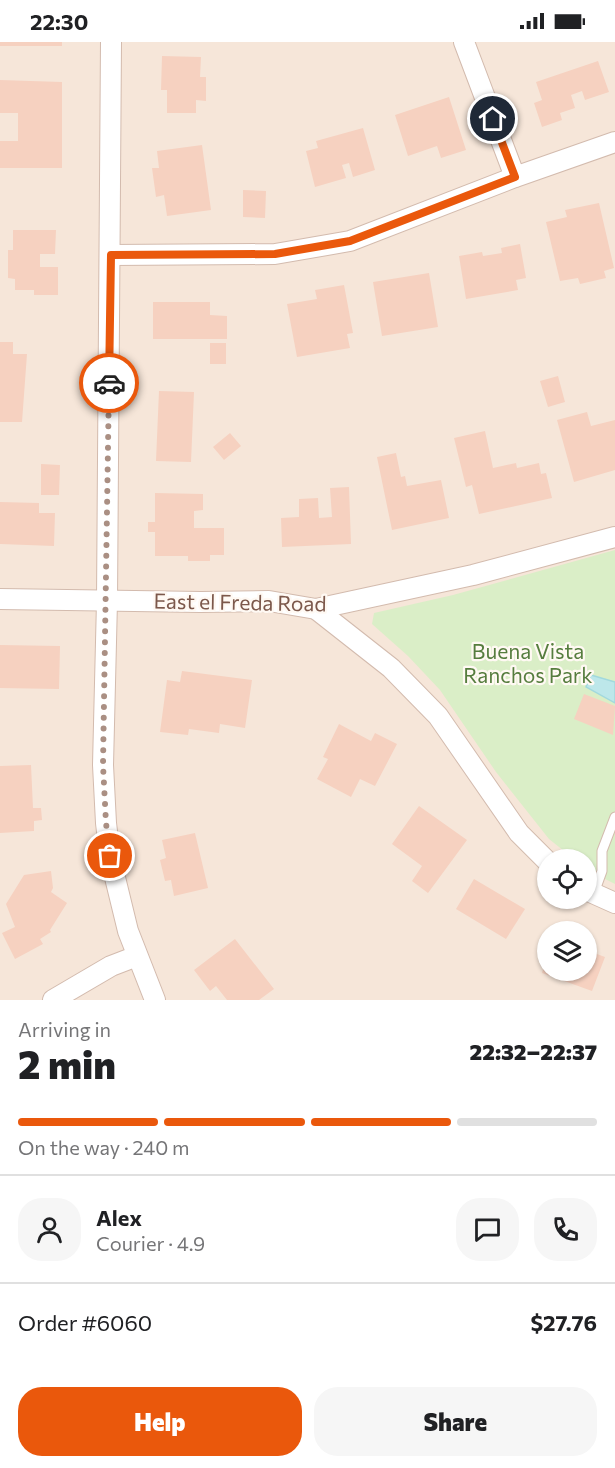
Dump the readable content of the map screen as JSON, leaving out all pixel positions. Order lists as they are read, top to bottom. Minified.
{"streets":{"street":["East el Freda Road"]},"parks":["Buena Vista Ranchos Park"],"page":{"status":"22:30","heading":["2 min","Arriving in","22:32–22:37"],"panel":["Alex","Courier · 4.9","Order #6060","$27.76"],"bar":"On the way · 240 m","buttons":["Help","Share"]}}
